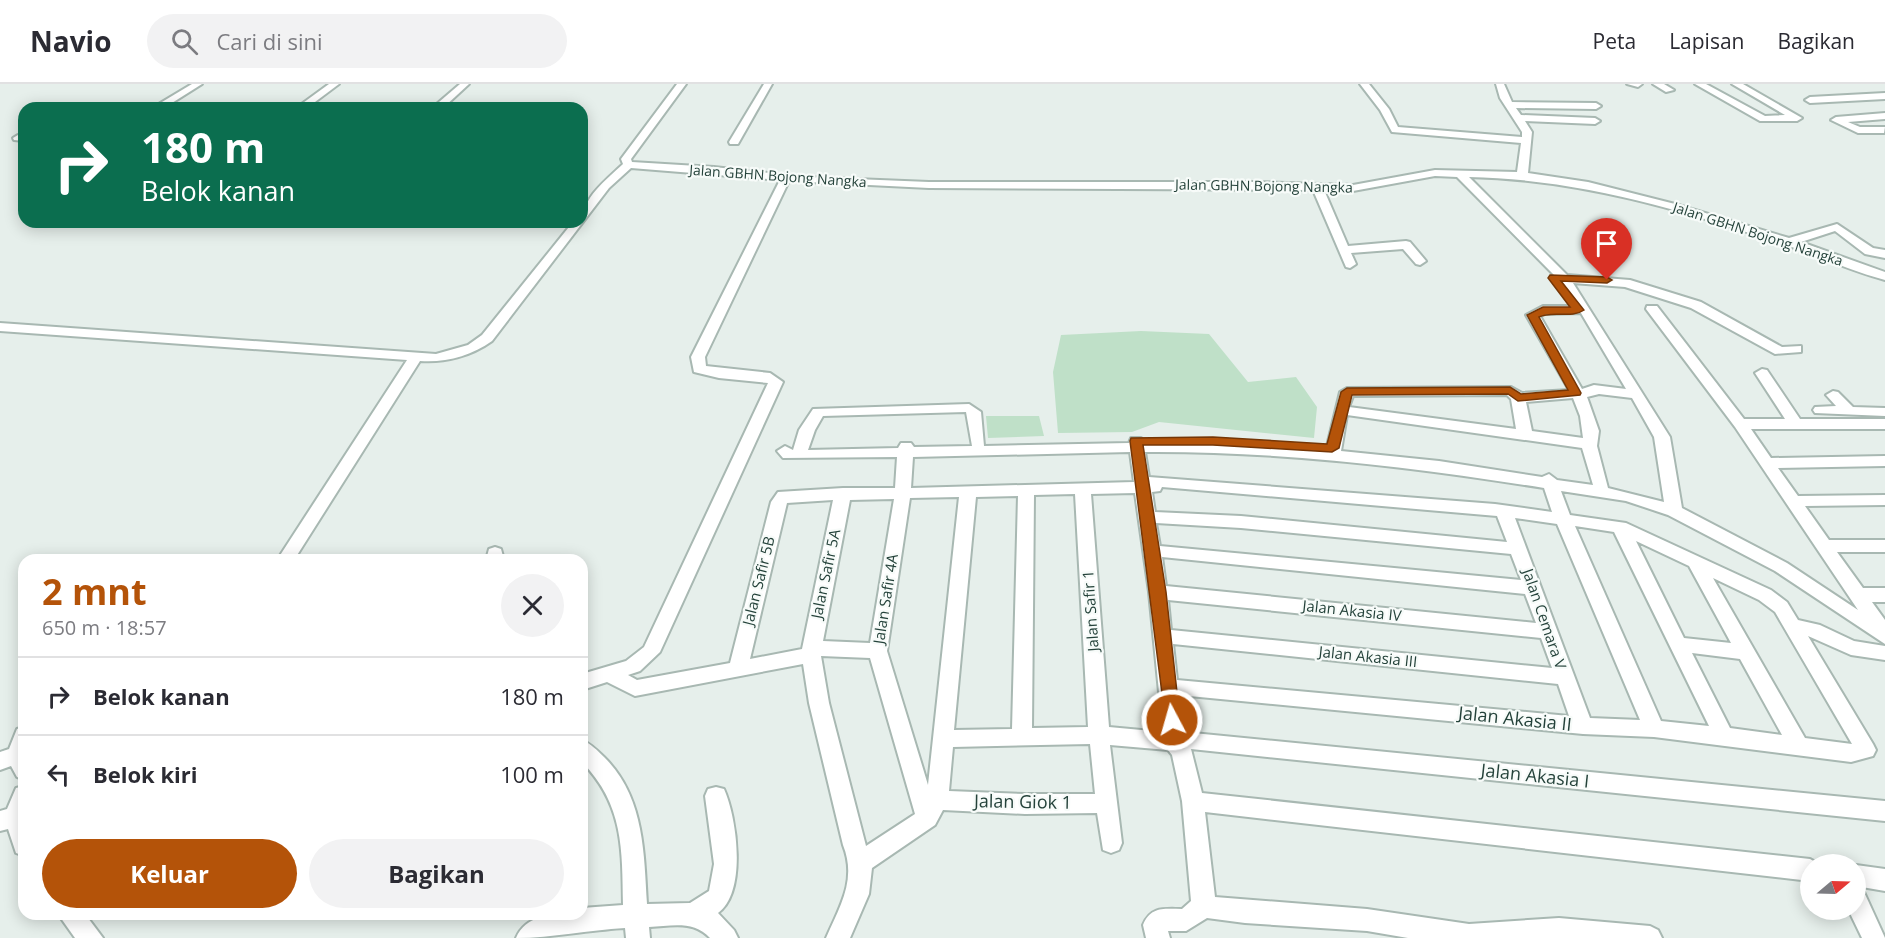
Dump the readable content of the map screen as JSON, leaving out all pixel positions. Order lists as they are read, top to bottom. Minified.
{"streets":{"street":["Jalan GBHN Bojong Nangka","Jalan Safir 5A","Jalan Safir 5B","Jalan Safir 4A","Jalan Safir 1","Jalan Akasia IV","Jalan Cemara V","Jalan Akasia III","Jalan Akasia II","Jalan Akasia I","Jalan Giok 1"]},"crossings":[["Jalan Safir 5A","Jalan Safir 5B"],["Jalan Safir 4A","Jalan Giok 1"],["Jalan Safir 1","Jalan Akasia I"],["Jalan Akasia IV","Jalan Cemara V"],["Jalan Cemara V","Jalan Akasia III"],["Jalan Cemara V","Jalan Akasia II"]],"north":"right","page":{"header":"Navio","search":"Cari di sini","nav":["Peta","Lapisan","Bagikan"],"turn":["180 m","Belok kanan"],"heading":["2 mnt","650 m · 18:57"],"list":[{"name":"Belok kanan","value":"180 m"},{"name":"Belok kiri","value":"100 m"}],"buttons":["Keluar","Bagikan"]}}
